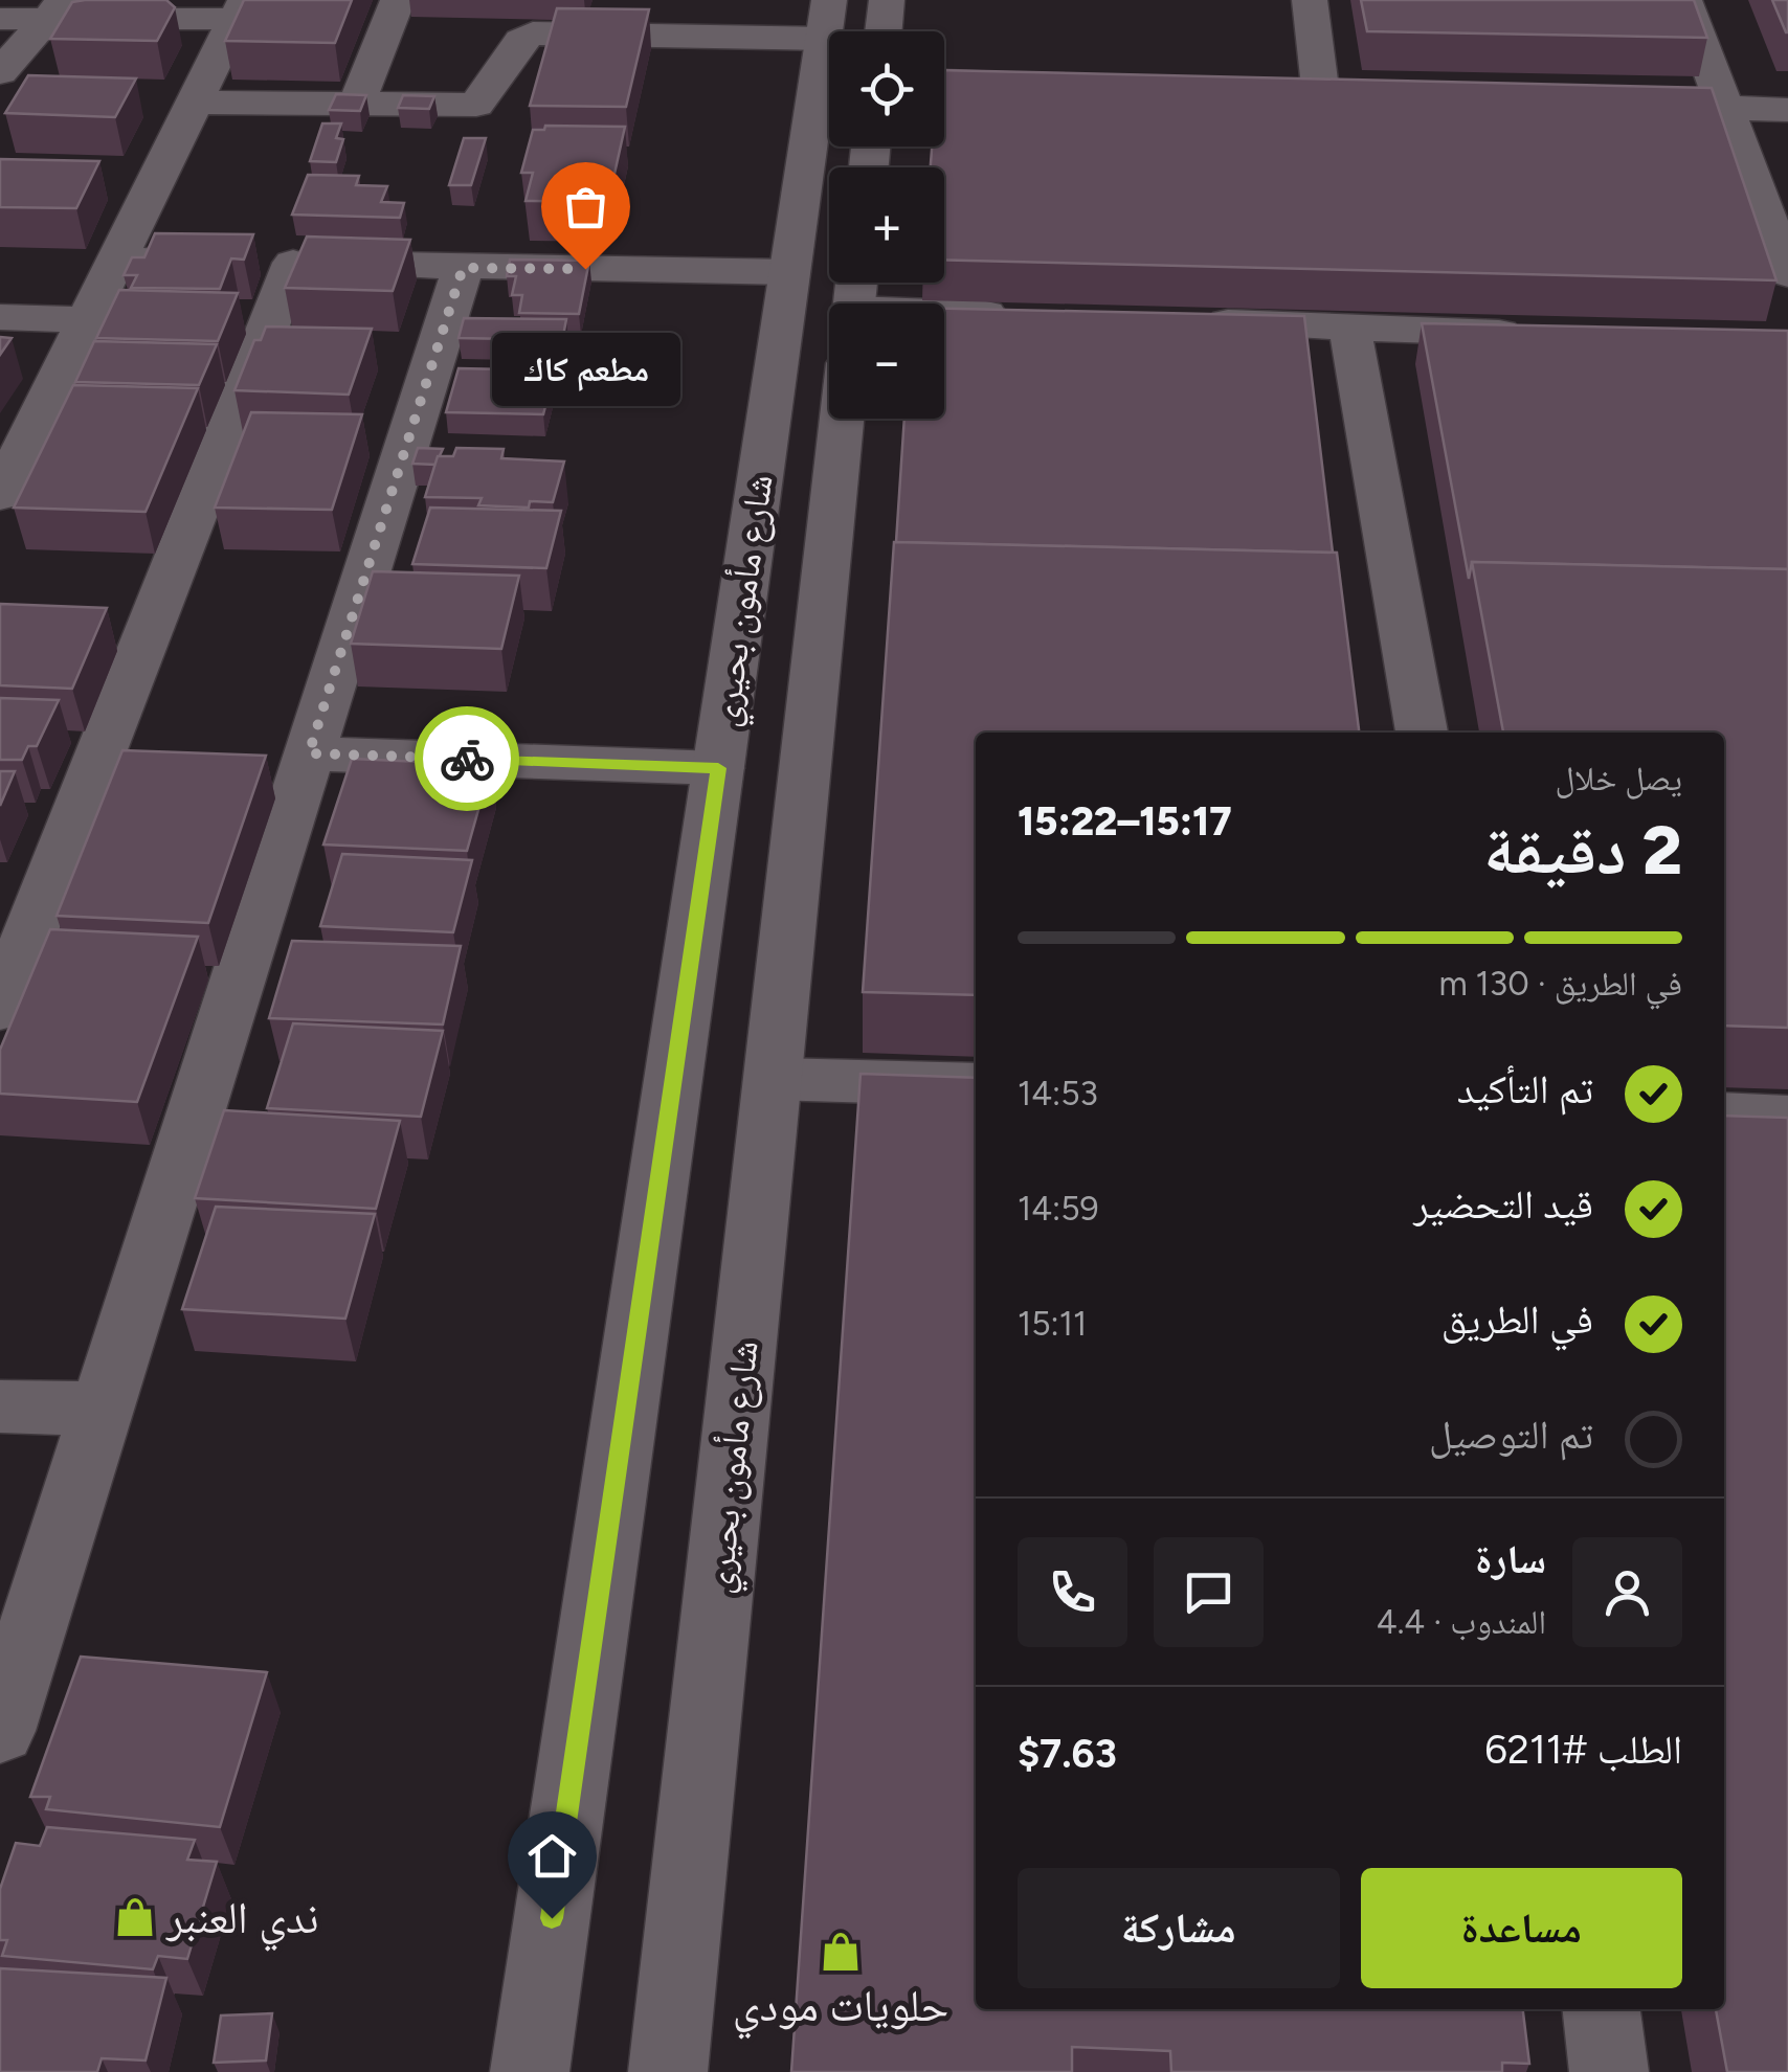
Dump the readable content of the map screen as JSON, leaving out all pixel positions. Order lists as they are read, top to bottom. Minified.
{"streets":{"street":["شارع مأمون بحيري"]},"places":{"other":["مطعم كاك"],"shop":["ندي العنبر","حلويات مودي"]},"page":{"map_buttons":["+","−"],"bubble":"مطعم كاك","heading":["2 دقيقة","يصل خلال","15:17–15:22"],"panel":["سارة","المندوب · 4.4","الطلب #6211","$7.63"],"bar":"في الطريق · 130 m","list":[["تم التأكيد","14:53"],["قيد التحضير","14:59"],["في الطريق","15:11"],"تم التوصيل"],"buttons":["مساعدة","مشاركة"]}}
